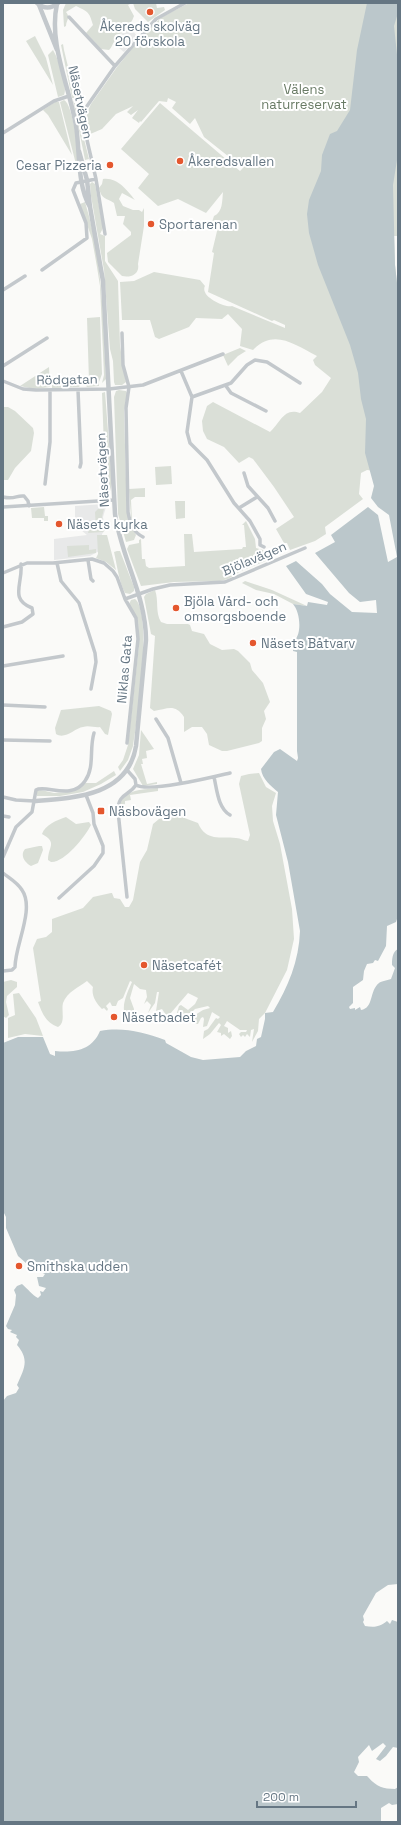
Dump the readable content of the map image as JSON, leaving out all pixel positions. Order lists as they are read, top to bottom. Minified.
{"streets":{"street":["Näsetvägen","Rödgatan","Bjölavägen","Niklas Gata"]},"crossings":[["Näsetvägen","Rödgatan"],["Näsetvägen","Bjölavägen"],["Bjölavägen","Niklas Gata"]],"parks":["Välens naturreservat"],"places":{"other":["Åkereds skolväg 20 förskola","Åkeredsvallen","Cesar Pizzeria","Sportarenan","Näsets kyrka","Bjöla Vård- och omsorgsboende","Näsets Båtvarv","Näsetcafét","Näsetbadet","Smithska udden"],"transit":["Näsbovägen"]},"scale_bar":"200 m"}
